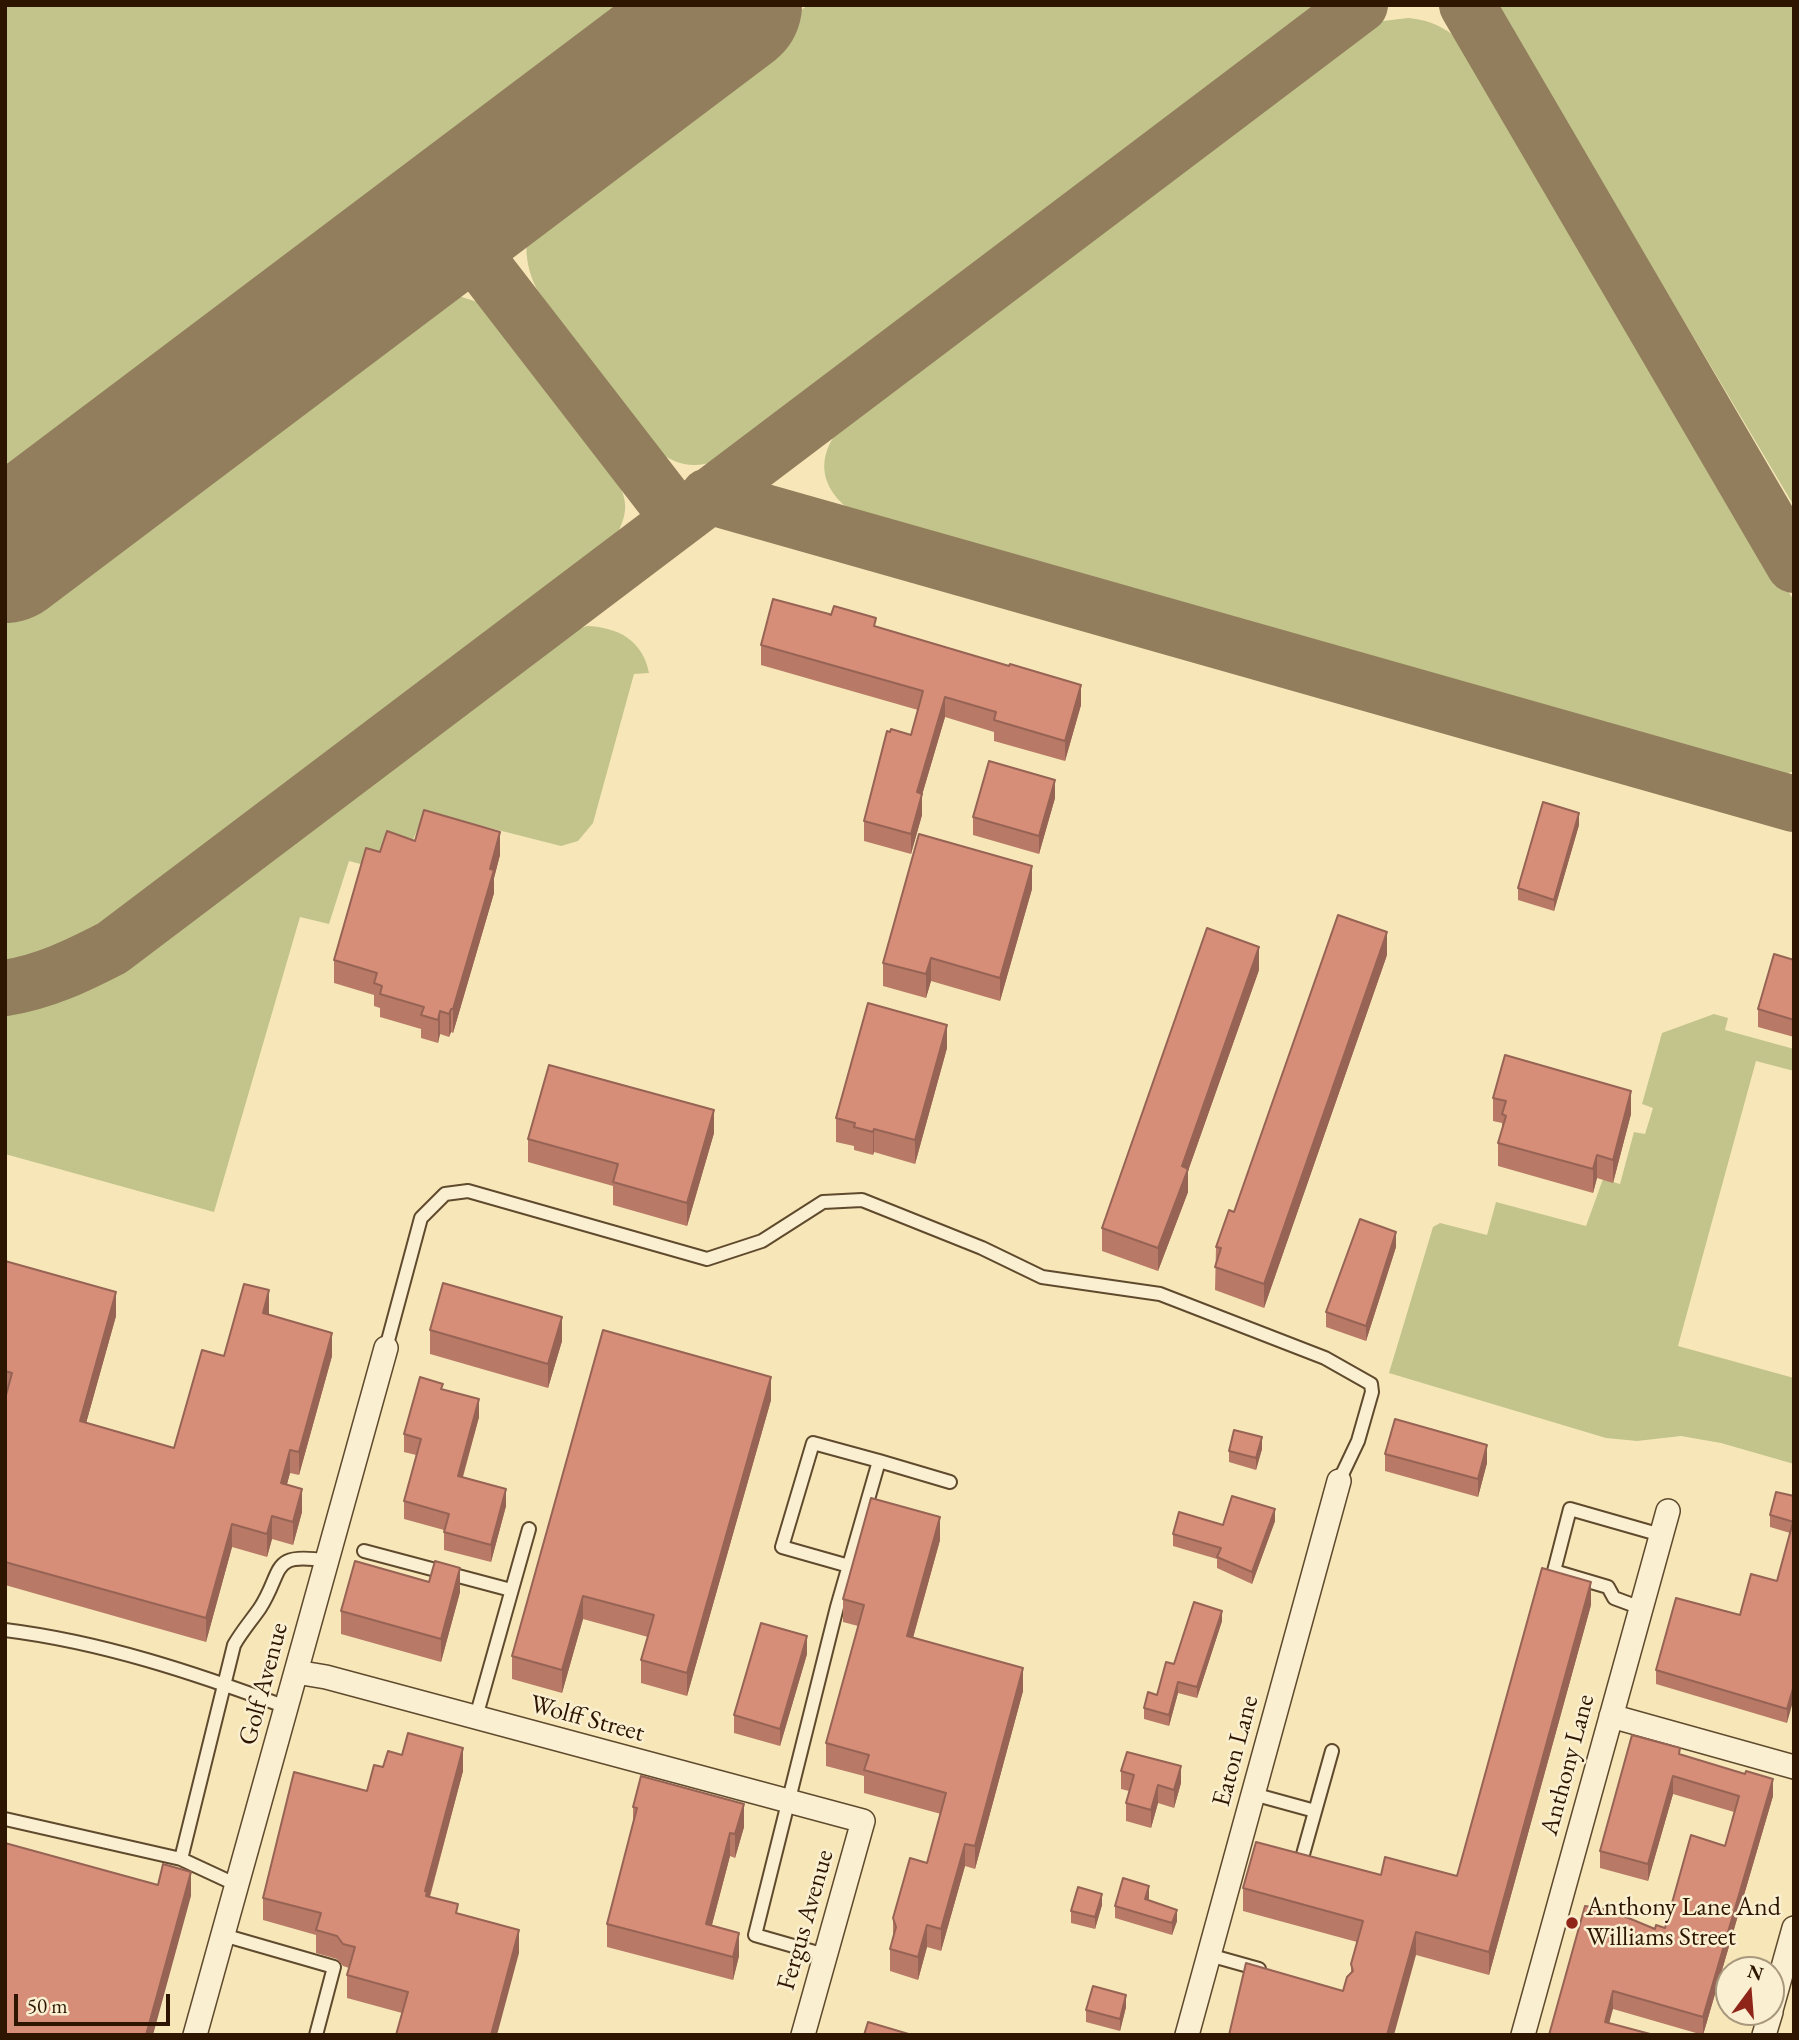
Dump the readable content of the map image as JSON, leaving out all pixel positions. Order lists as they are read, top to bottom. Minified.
{"streets":{"street":["Golf Avenue","Wolff Street","Eaton Lane","Anthony Lane","Fergus Avenue"]},"crossings":[["Golf Avenue","Wolff Street"],["Wolff Street","Fergus Avenue"]],"places":["Anthony Lane And Williams Street"],"scale_bar":"50 m","north":"top"}
